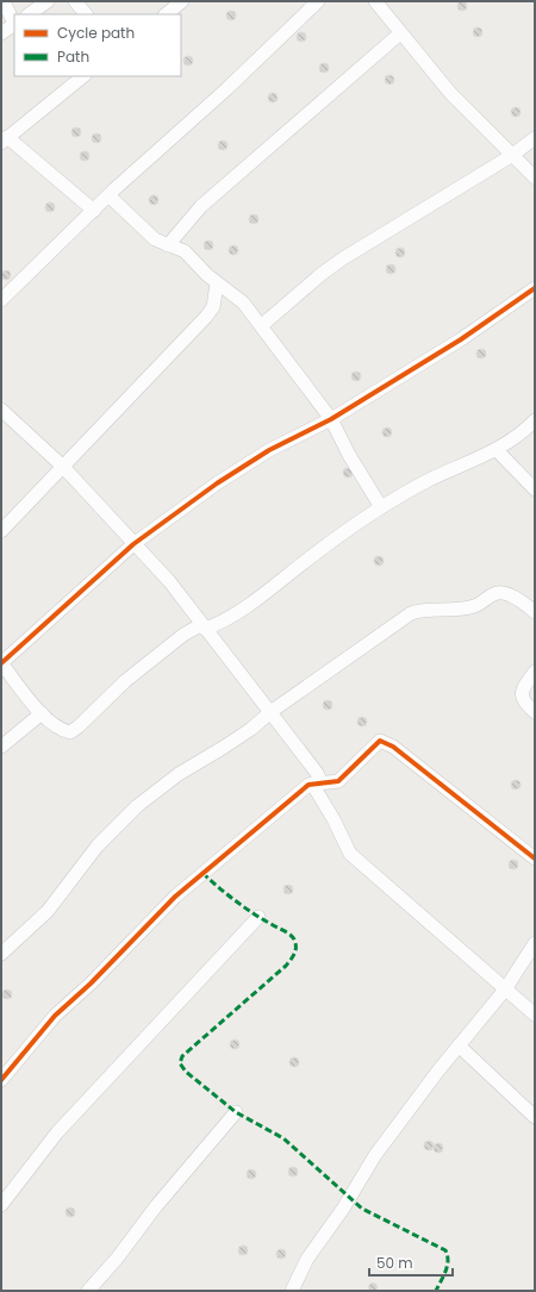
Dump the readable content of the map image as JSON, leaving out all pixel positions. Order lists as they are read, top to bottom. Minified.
{"legend":["Cycle path","Path"],"scale_bar":"50 m"}
